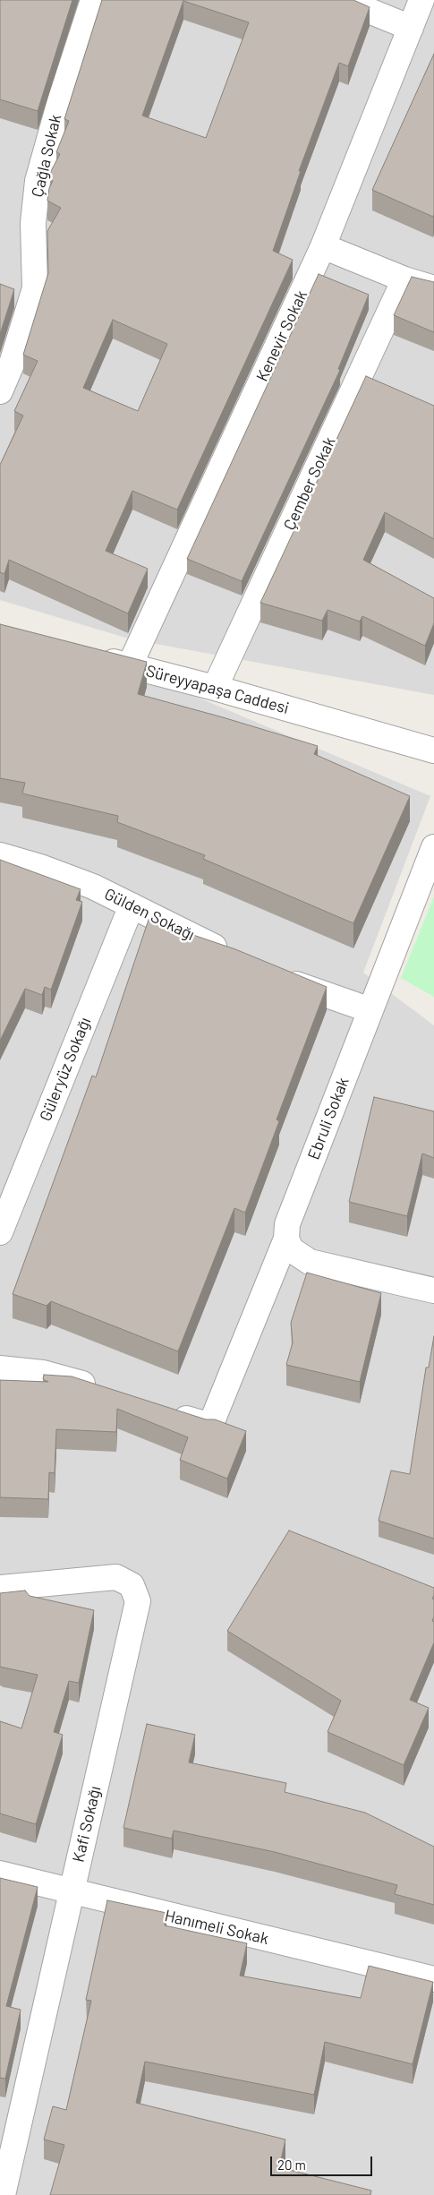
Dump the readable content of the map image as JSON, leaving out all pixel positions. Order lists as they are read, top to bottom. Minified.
{"streets":{"street":["Çağla Sokak","Kenevir Sokak","Çember Sokak","Süreyyapaşa Caddesi","Gülden Sokağı","Güleryüz Sokağı","Ebruli Sokak","Kafi Sokağı","Hanımeli Sokak"]},"crossings":[["Kenevir Sokak","Süreyyapaşa Caddesi"],["Çember Sokak","Süreyyapaşa Caddesi"],["Gülden Sokağı","Güleryüz Sokağı"],["Kafi Sokağı","Hanımeli Sokak"]],"scale_bar":"20 m"}
